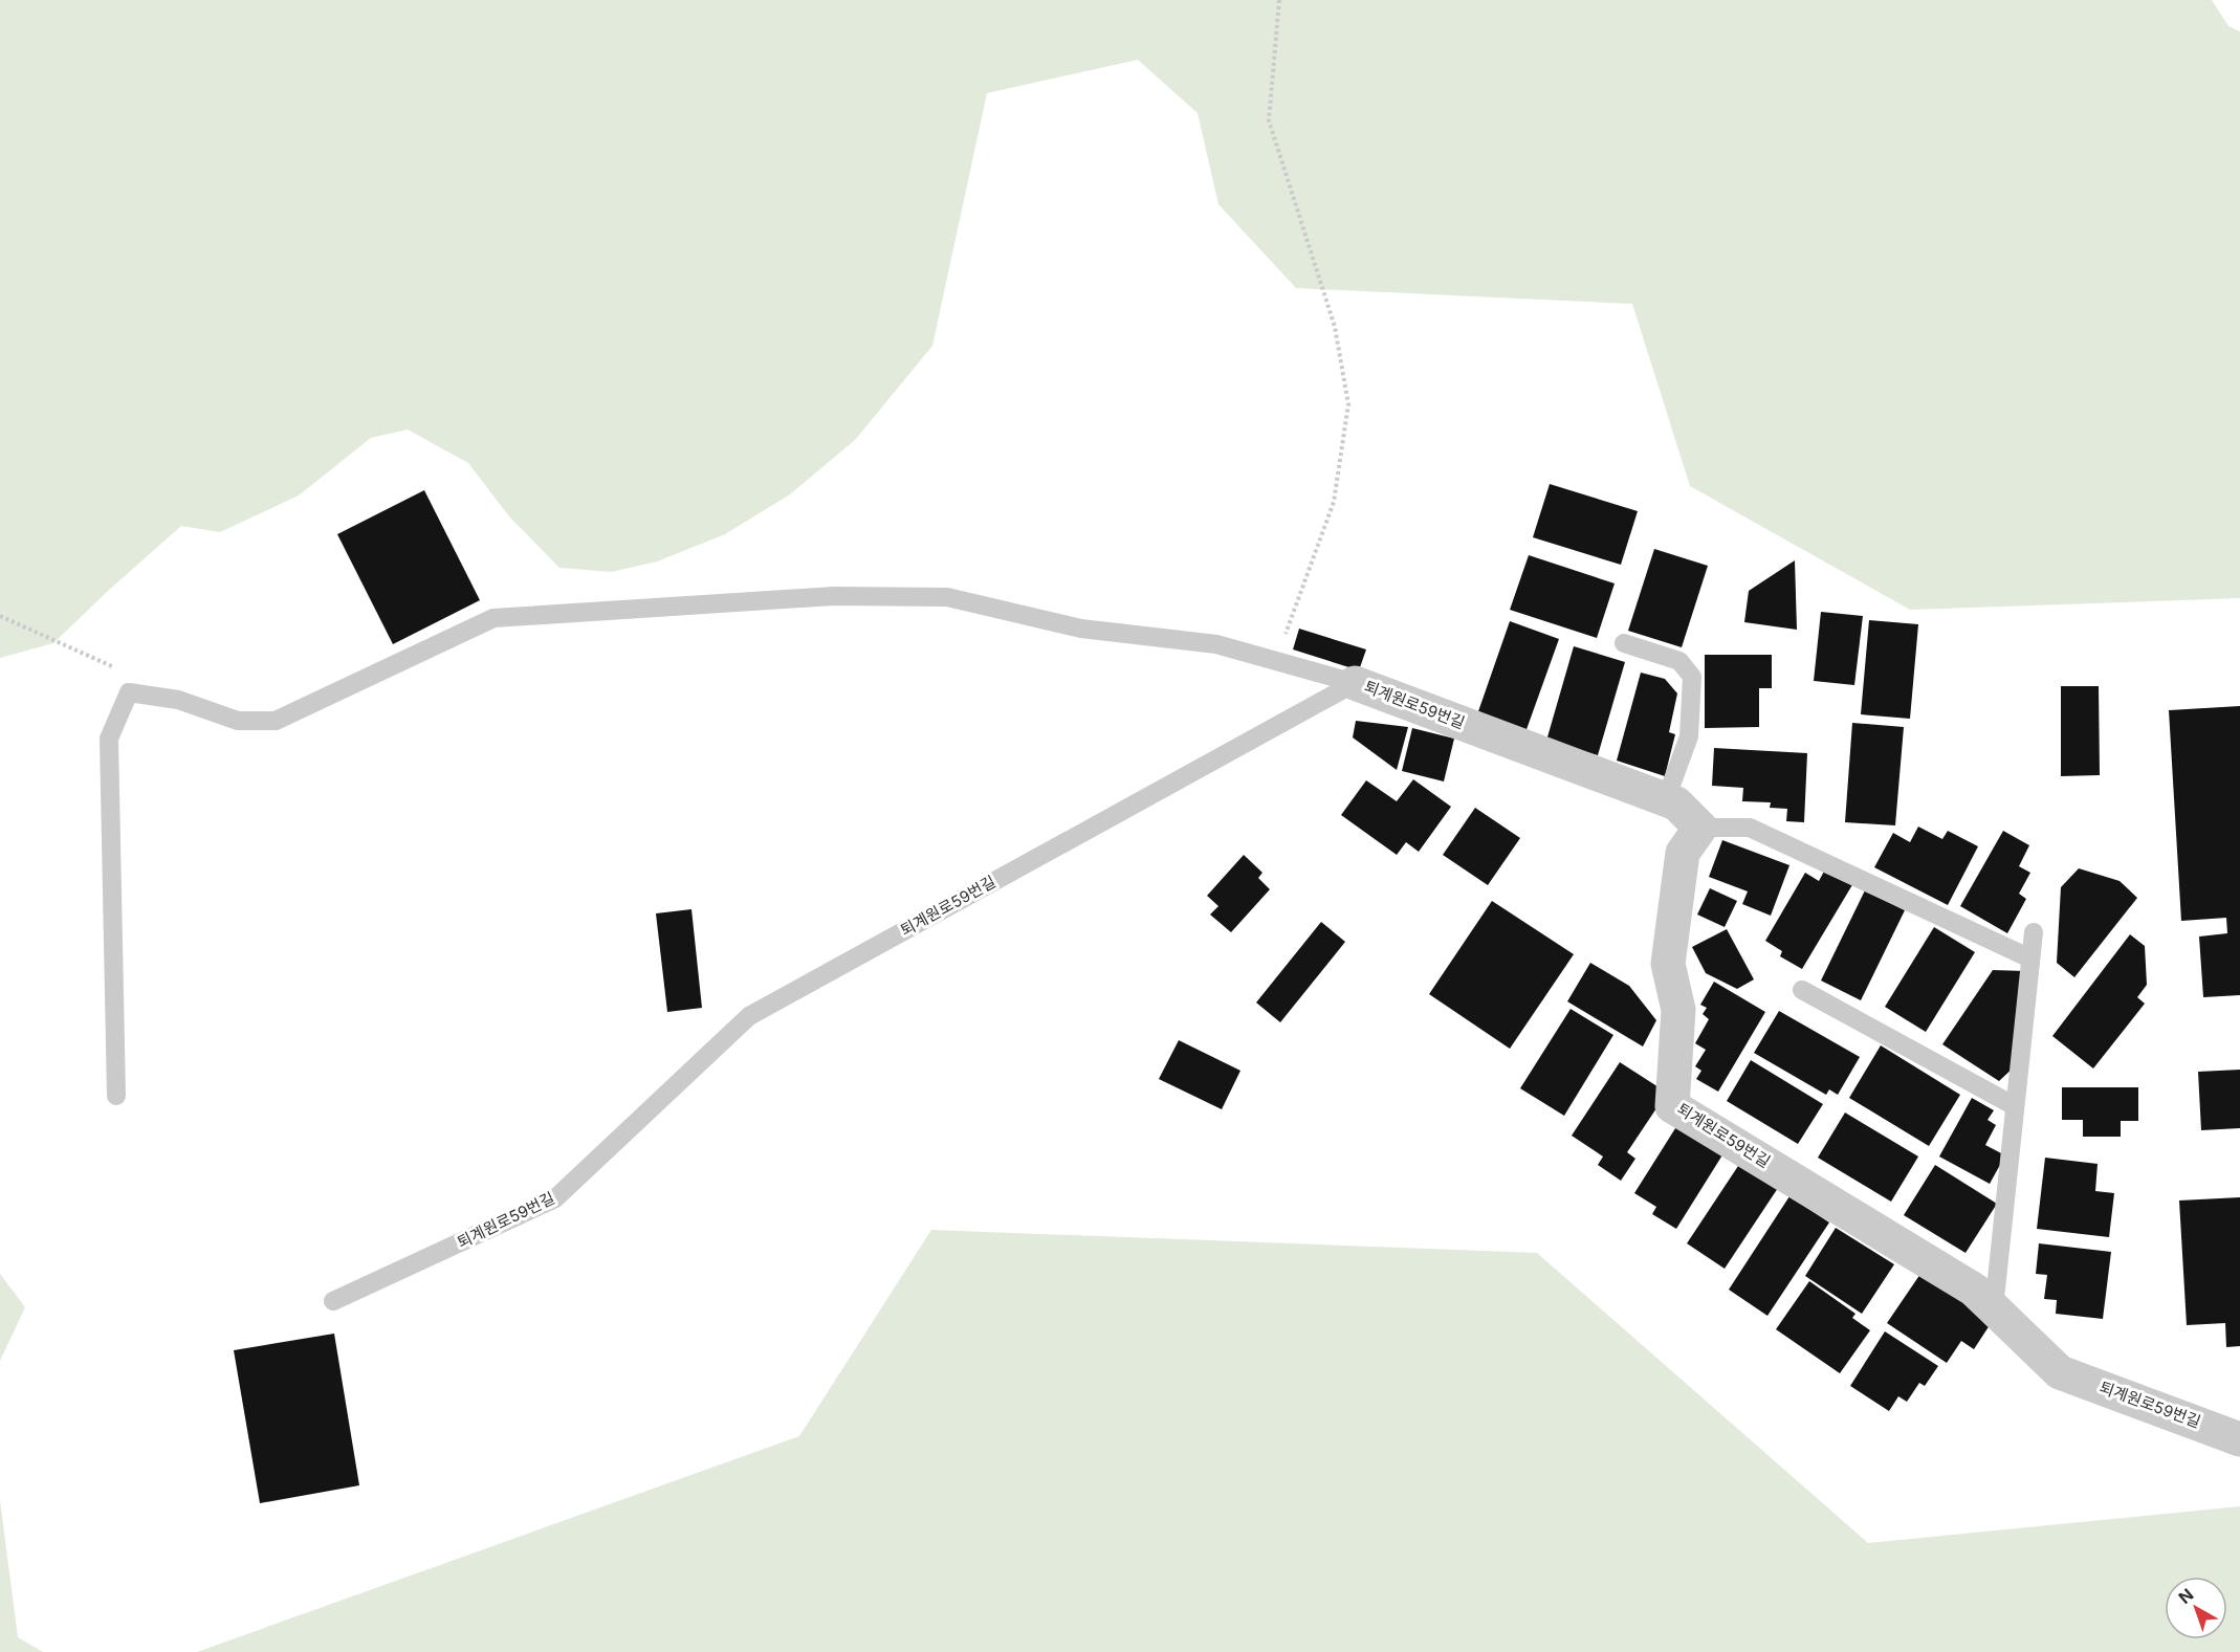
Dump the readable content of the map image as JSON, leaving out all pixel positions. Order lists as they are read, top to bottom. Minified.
{"streets":{"street":["퇴계원로59번길"]},"north":"top left"}
